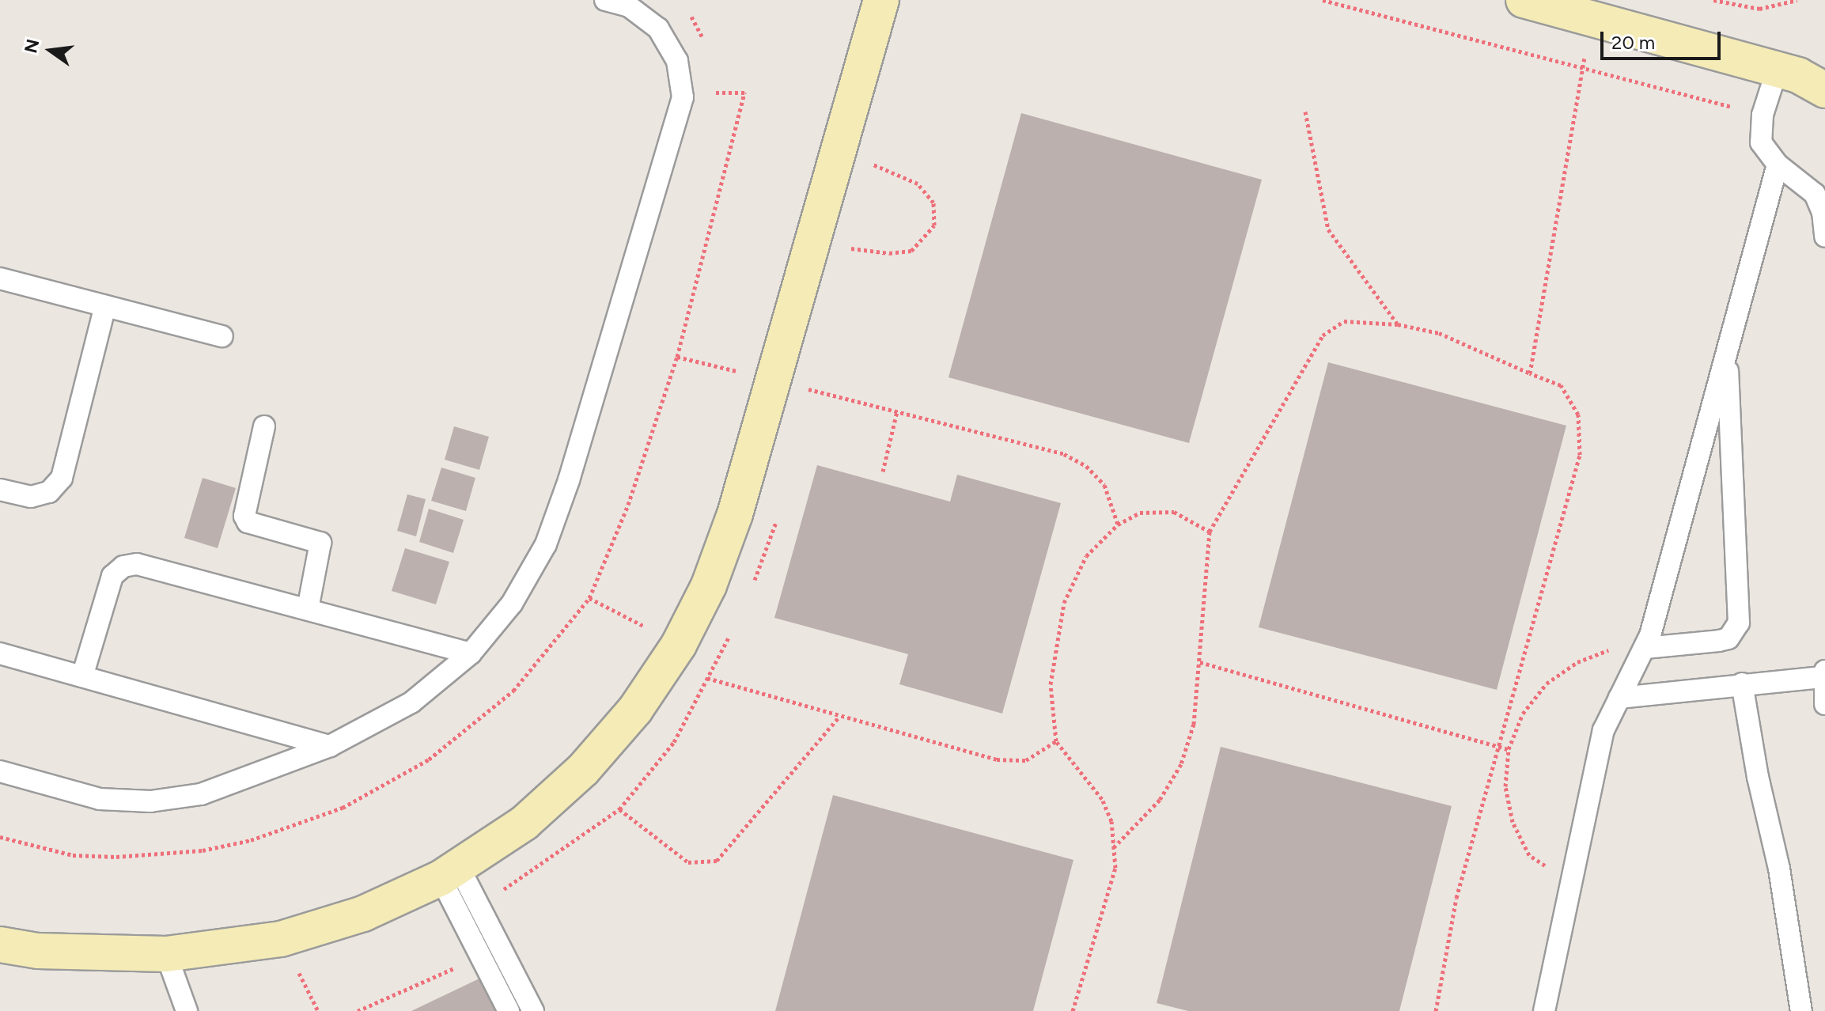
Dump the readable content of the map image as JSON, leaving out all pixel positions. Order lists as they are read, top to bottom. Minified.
{"scale_bar":"20 m","north":"left"}
